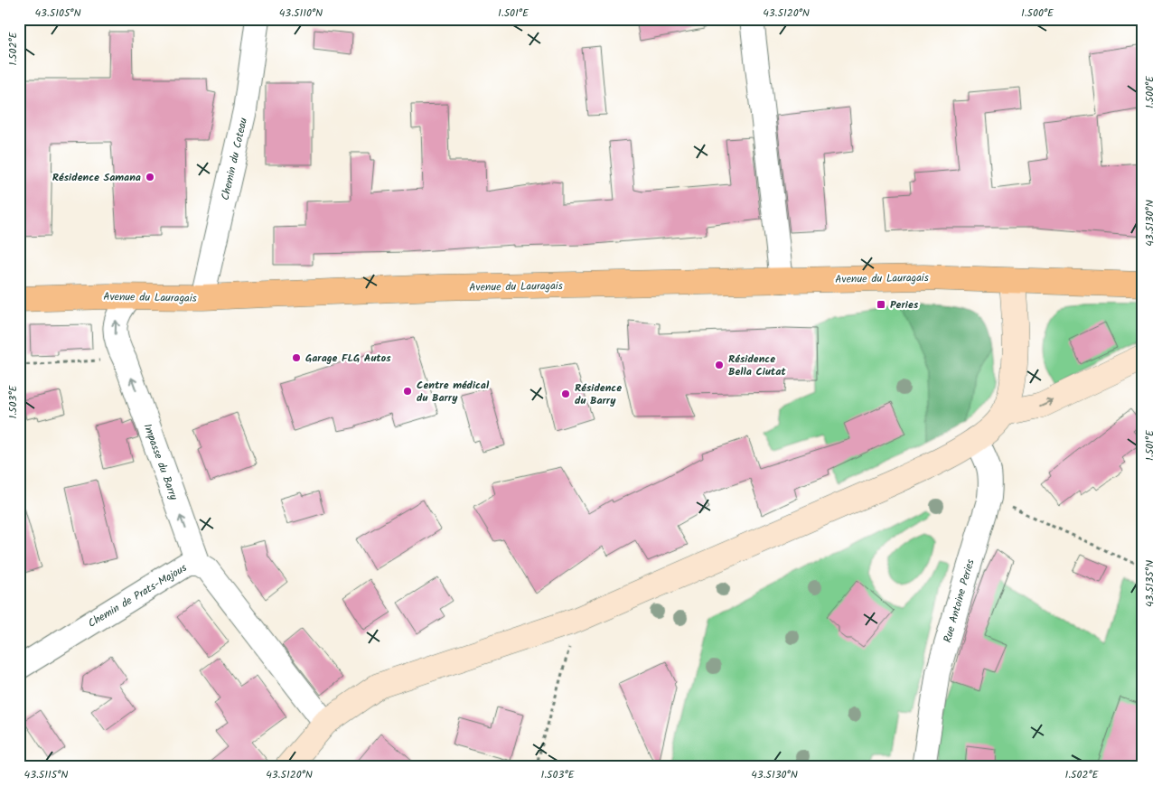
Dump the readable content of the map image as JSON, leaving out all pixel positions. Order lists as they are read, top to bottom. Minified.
{"streets":{"main road":["Avenue du Lauragais"],"street":["Chemin du Coteau","Impasse du Barry","Chemin de Prats-Majous","Rue Antoine Peries"]},"crossings":[["Chemin du Coteau","Avenue du Lauragais"],["Avenue du Lauragais","Impasse du Barry"],["Impasse du Barry","Chemin de Prats-Majous"]],"one_way":["Impasse du Barry"],"places":{"other":["Résidence Samana","Garage FLG Autos","Résidence Bella Ciutat","Centre médical du Barry","Résidence du Barry"],"transit":["Peries"]},"coordinates":["43.5105°N","43.5110°N","1.501°E","43.5120°N","1.500°E","1.502°E","43.5130°N","1.503°E","43.5135°N","43.5115°N"]}
